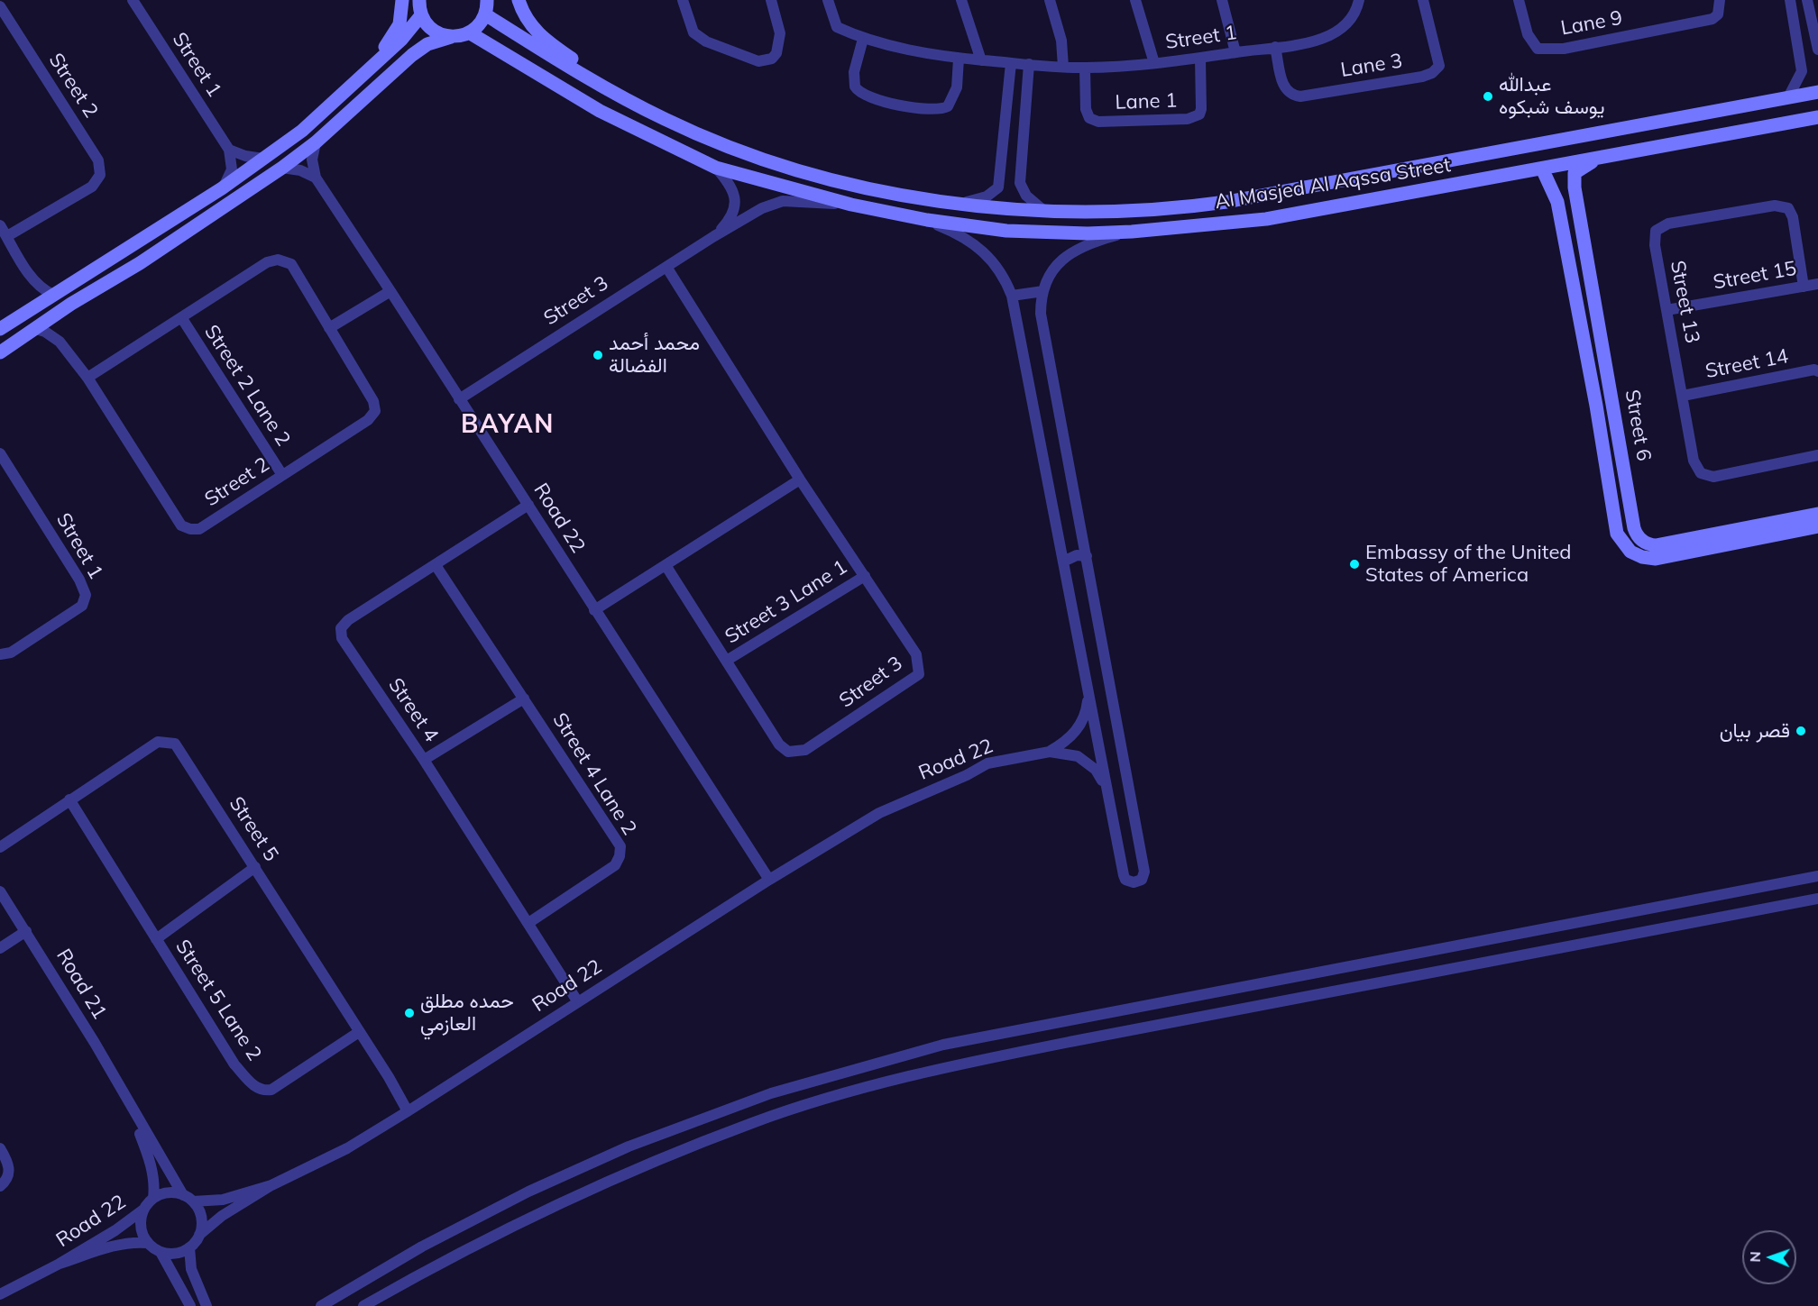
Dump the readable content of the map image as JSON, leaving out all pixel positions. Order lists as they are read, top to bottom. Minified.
{"streets":{"main road":["Al Masjed Al Aqssa Street","Street 6"],"street":["Lane 9","Street 1","Lane 3","Street 2","Lane 1","Street 15","Street 3","Street 13","Street 14","Street 2 Lane 2","Road 22","Street 3 Lane 1","Street 4","Street 4 Lane 2","Street 5","Road 21","Street 5 Lane 2"]},"crossings":[["Street 1","Lane 3"],["Street 1","Lane 1"],["Street 2","Street 2 Lane 2"],["Al Masjed Al Aqssa Street","Street 3"],["Al Masjed Al Aqssa Street","Street 6"],["Street 15","Street 13"],["Street 3","Road 22"],["Street 3","Street 3 Lane 1"],["Street 13","Street 14"],["Road 22","Street 4"],["Road 22","Street 5"],["Road 22","Road 21"],["Street 4","Street 4 Lane 2"],["Street 5","Street 5 Lane 2"]],"districts":["BAYAN"],"places":["عبدالله يوسف شبكوه","محمد أحمد الفضالة","Embassy of the United States of America","قصر بيان","حمده مطلق العازمي"],"north":"left"}
